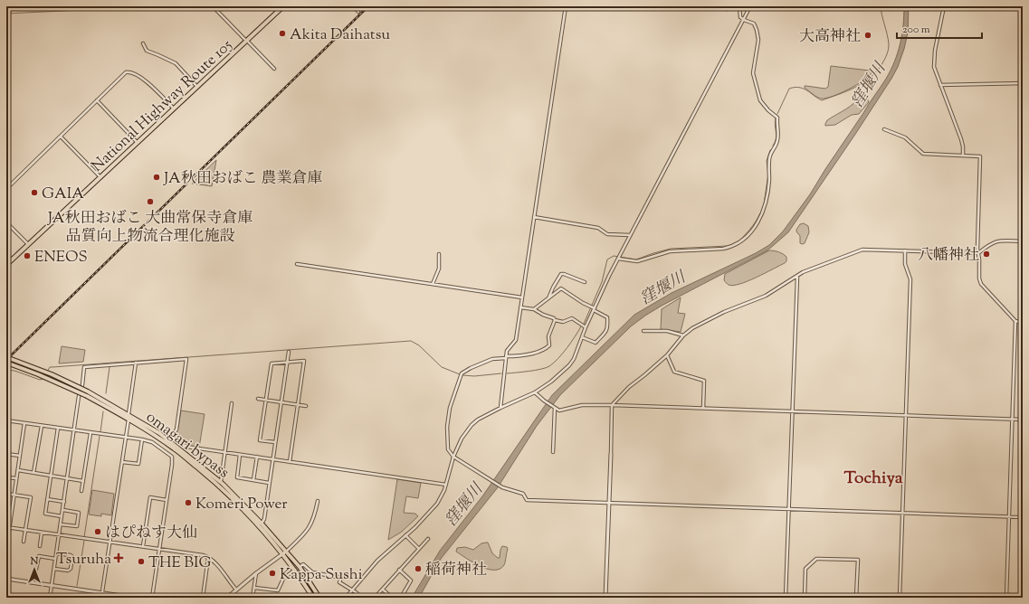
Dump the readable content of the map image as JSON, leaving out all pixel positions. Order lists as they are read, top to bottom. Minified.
{"streets":{"highway":["National Highway Route 105","omagari bypass"]},"districts":["Tochiya"],"water":["窪堰川"],"places":{"other":["Akita Daihatsu","大高神社","JA秋田おばこ 農業倉庫","GAIA","JA秋田おばこ 大曲常保寺倉庫 品質向上物流合理化施設","八幡神社","ENEOS","Komeri Power","はぴねす大仙","THE BIG","稲荷神社","Kappa Sushi"],"health":["Tsuruha"]},"scale_bar":"200 m","north":"top"}
